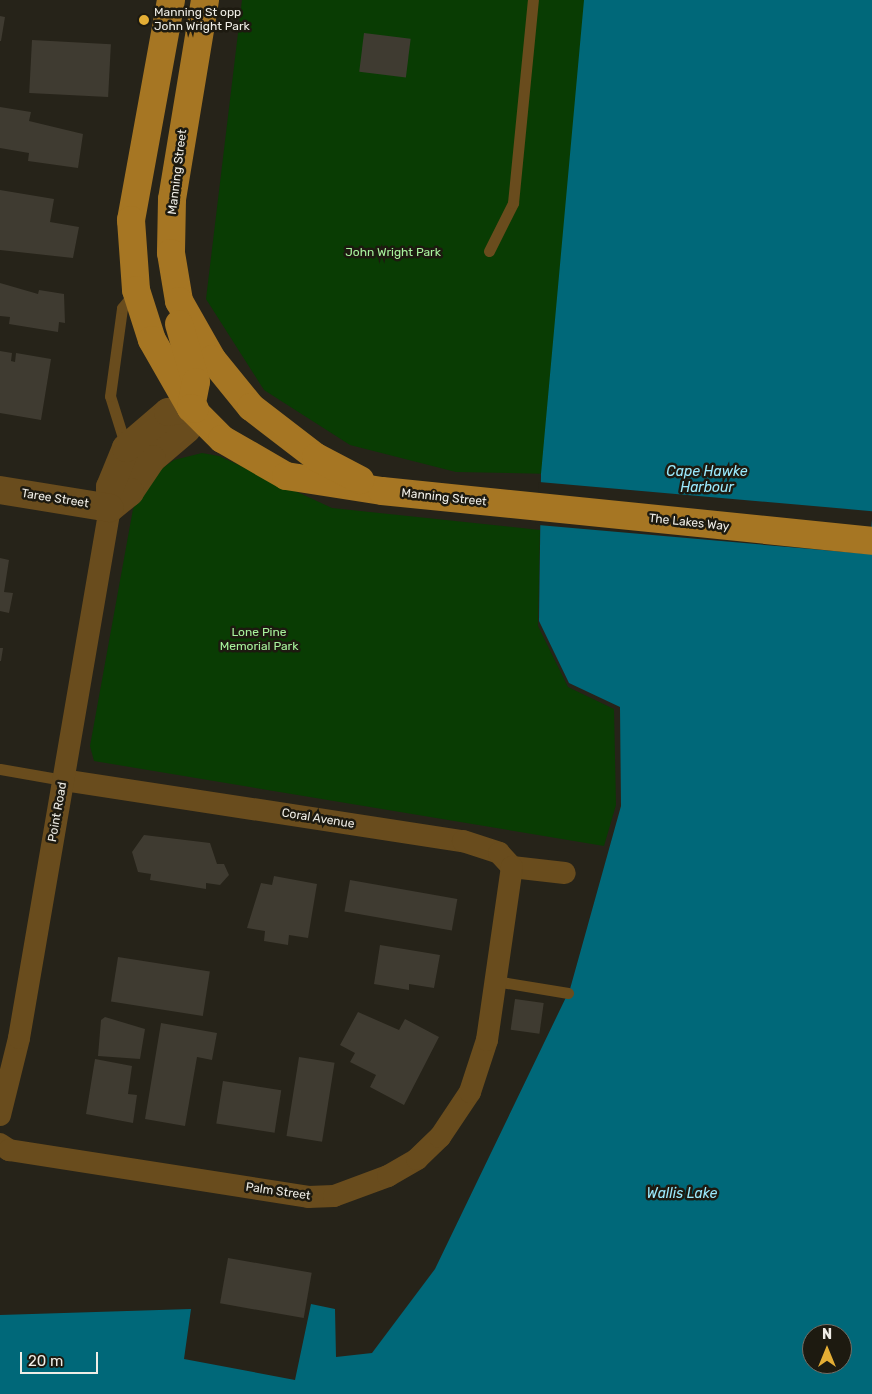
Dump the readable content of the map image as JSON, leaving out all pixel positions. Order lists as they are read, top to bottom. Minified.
{"streets":{"main road":["Manning Street","The Lakes Way"],"street":["Taree Street","Point Road","Coral Avenue","Palm Street"]},"crossings":[["Manning Street","The Lakes Way"],["Manning Street","Point Road"],["Taree Street","Point Road"],["Point Road","Coral Avenue"],["Coral Avenue","Palm Street"]],"water":["Cape Hawke Harbour","Wallis Lake"],"parks":["John Wright Park","Lone Pine Memorial Park"],"places":["Manning St opp John Wright Park"],"scale_bar":"20 m","north":"top"}
